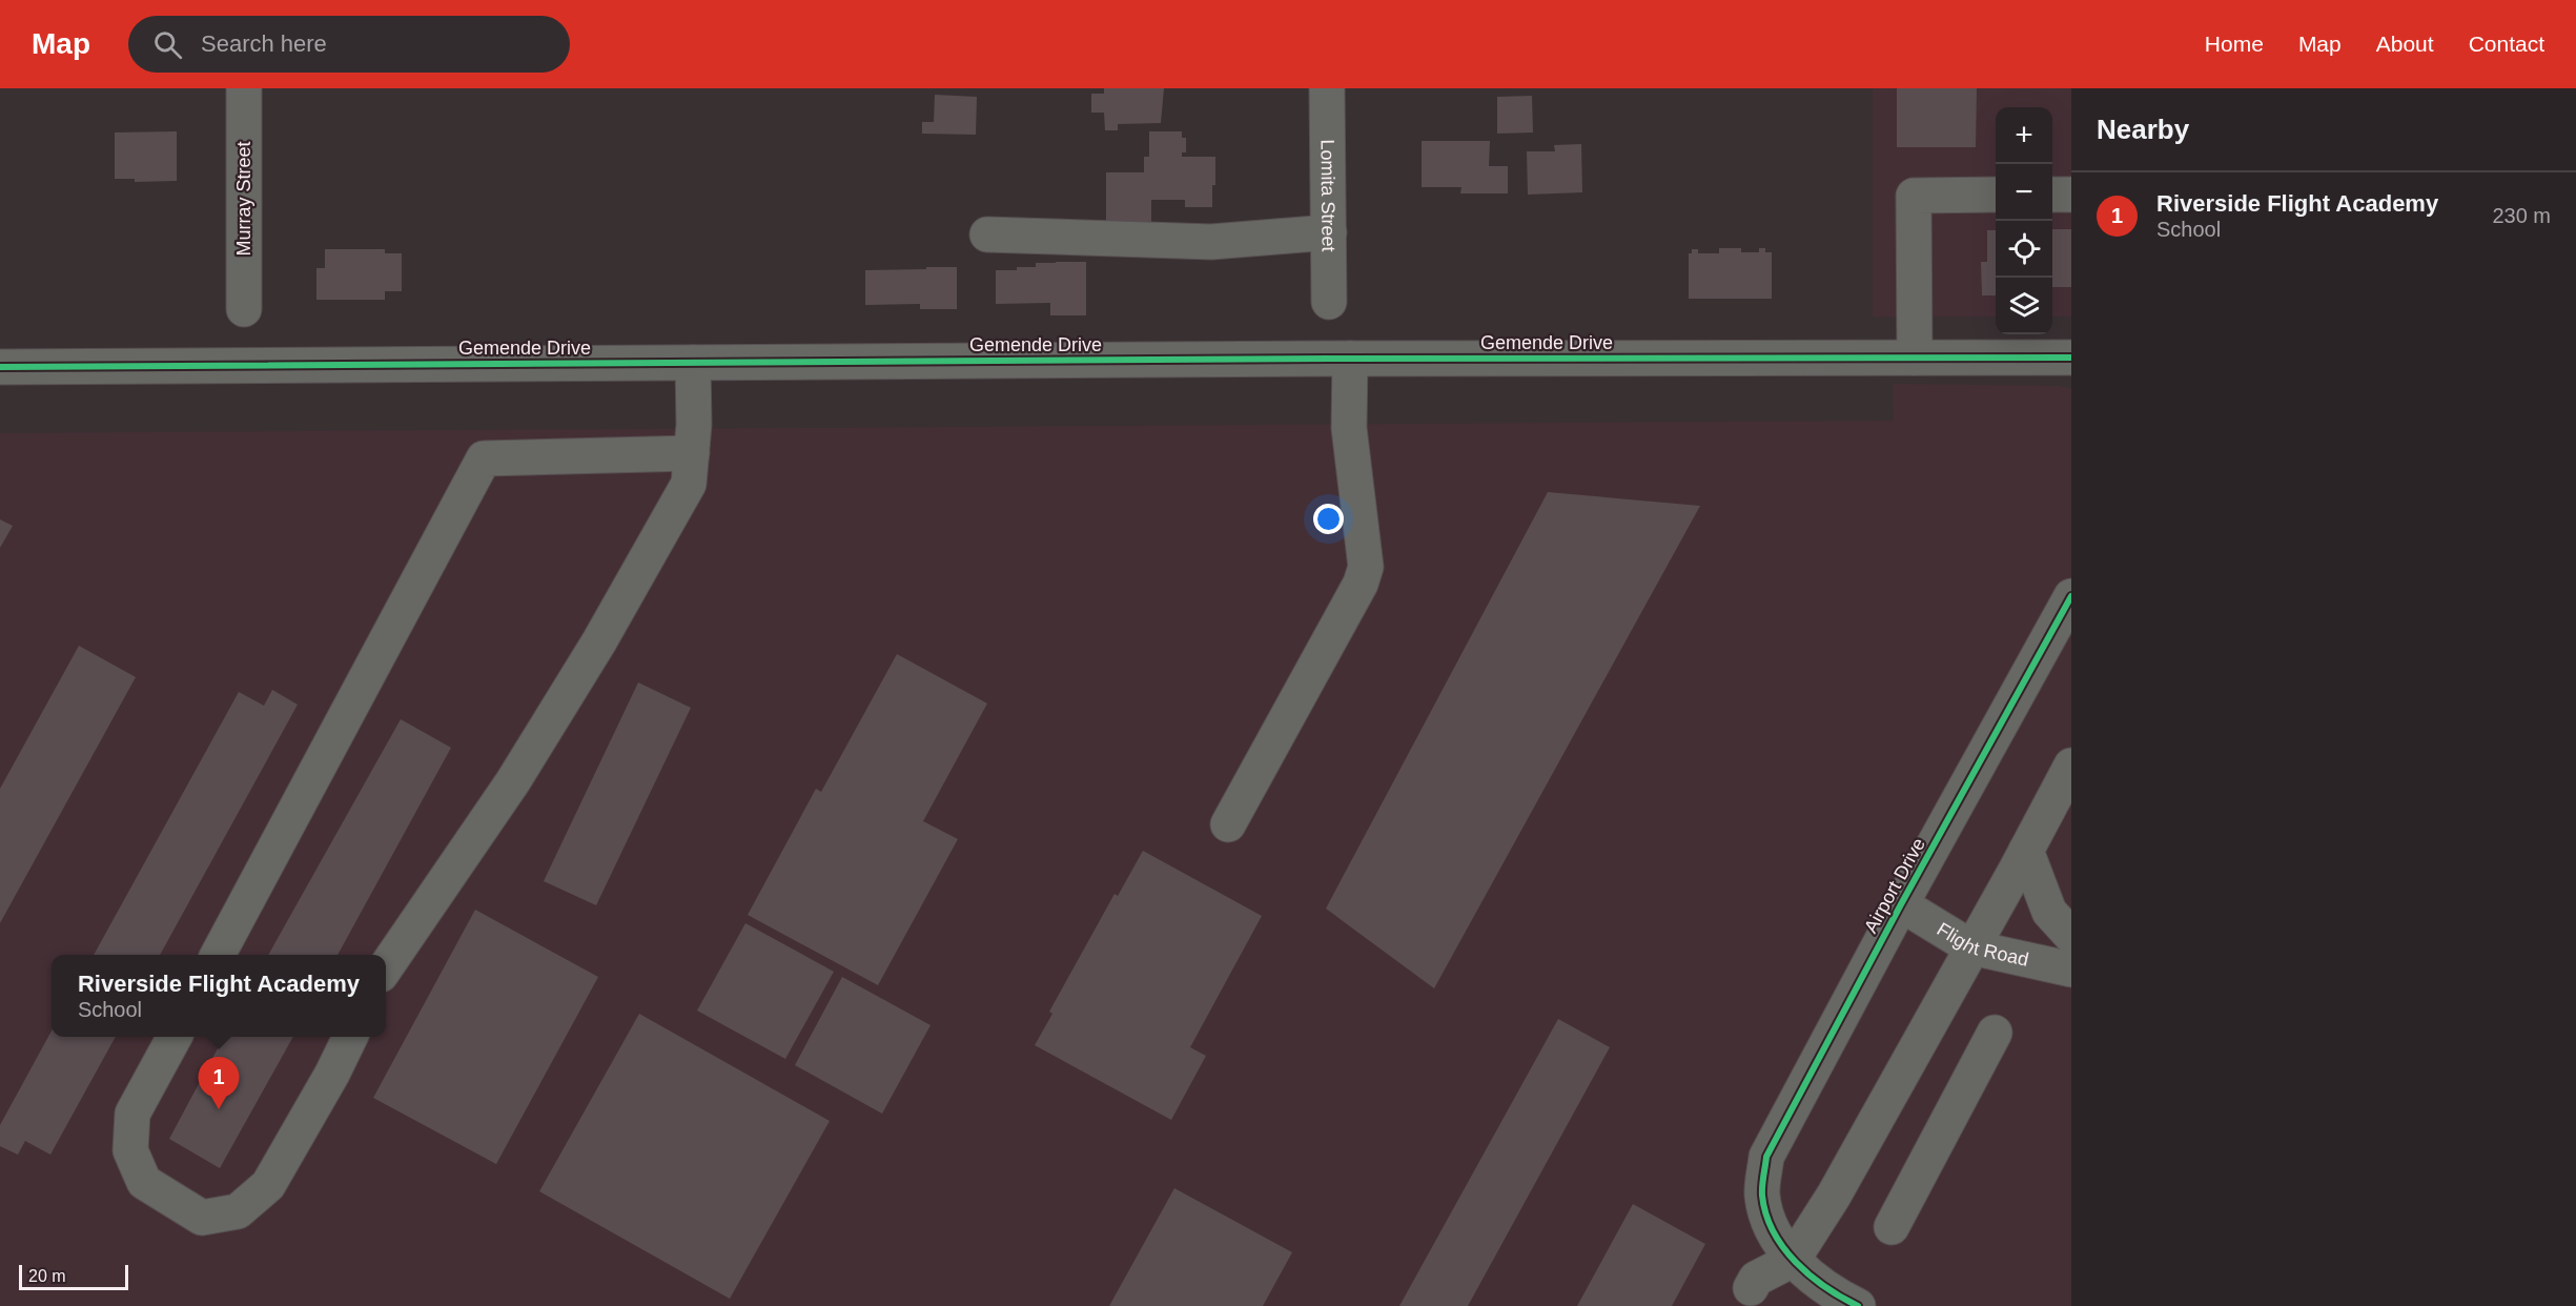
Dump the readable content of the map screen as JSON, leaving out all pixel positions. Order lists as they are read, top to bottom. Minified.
{"streets":{"street":["Lomita Street","Murray Street","Gemende Drive","Airport Drive","Flight Road"]},"crossings":[["Airport Drive","Flight Road"]],"scale_bar":"20 m","page":{"header":"Map","search":"Search here","nav":["Home","Map","About","Contact"],"heading":"Nearby","map_buttons":["+","−"],"list":[{"mark":"1","name":"Riverside Flight Academy","note":"School","value":"230 m"}],"popup":["Riverside Flight Academy","School"],"pins":"1","scale":"20 m"}}
